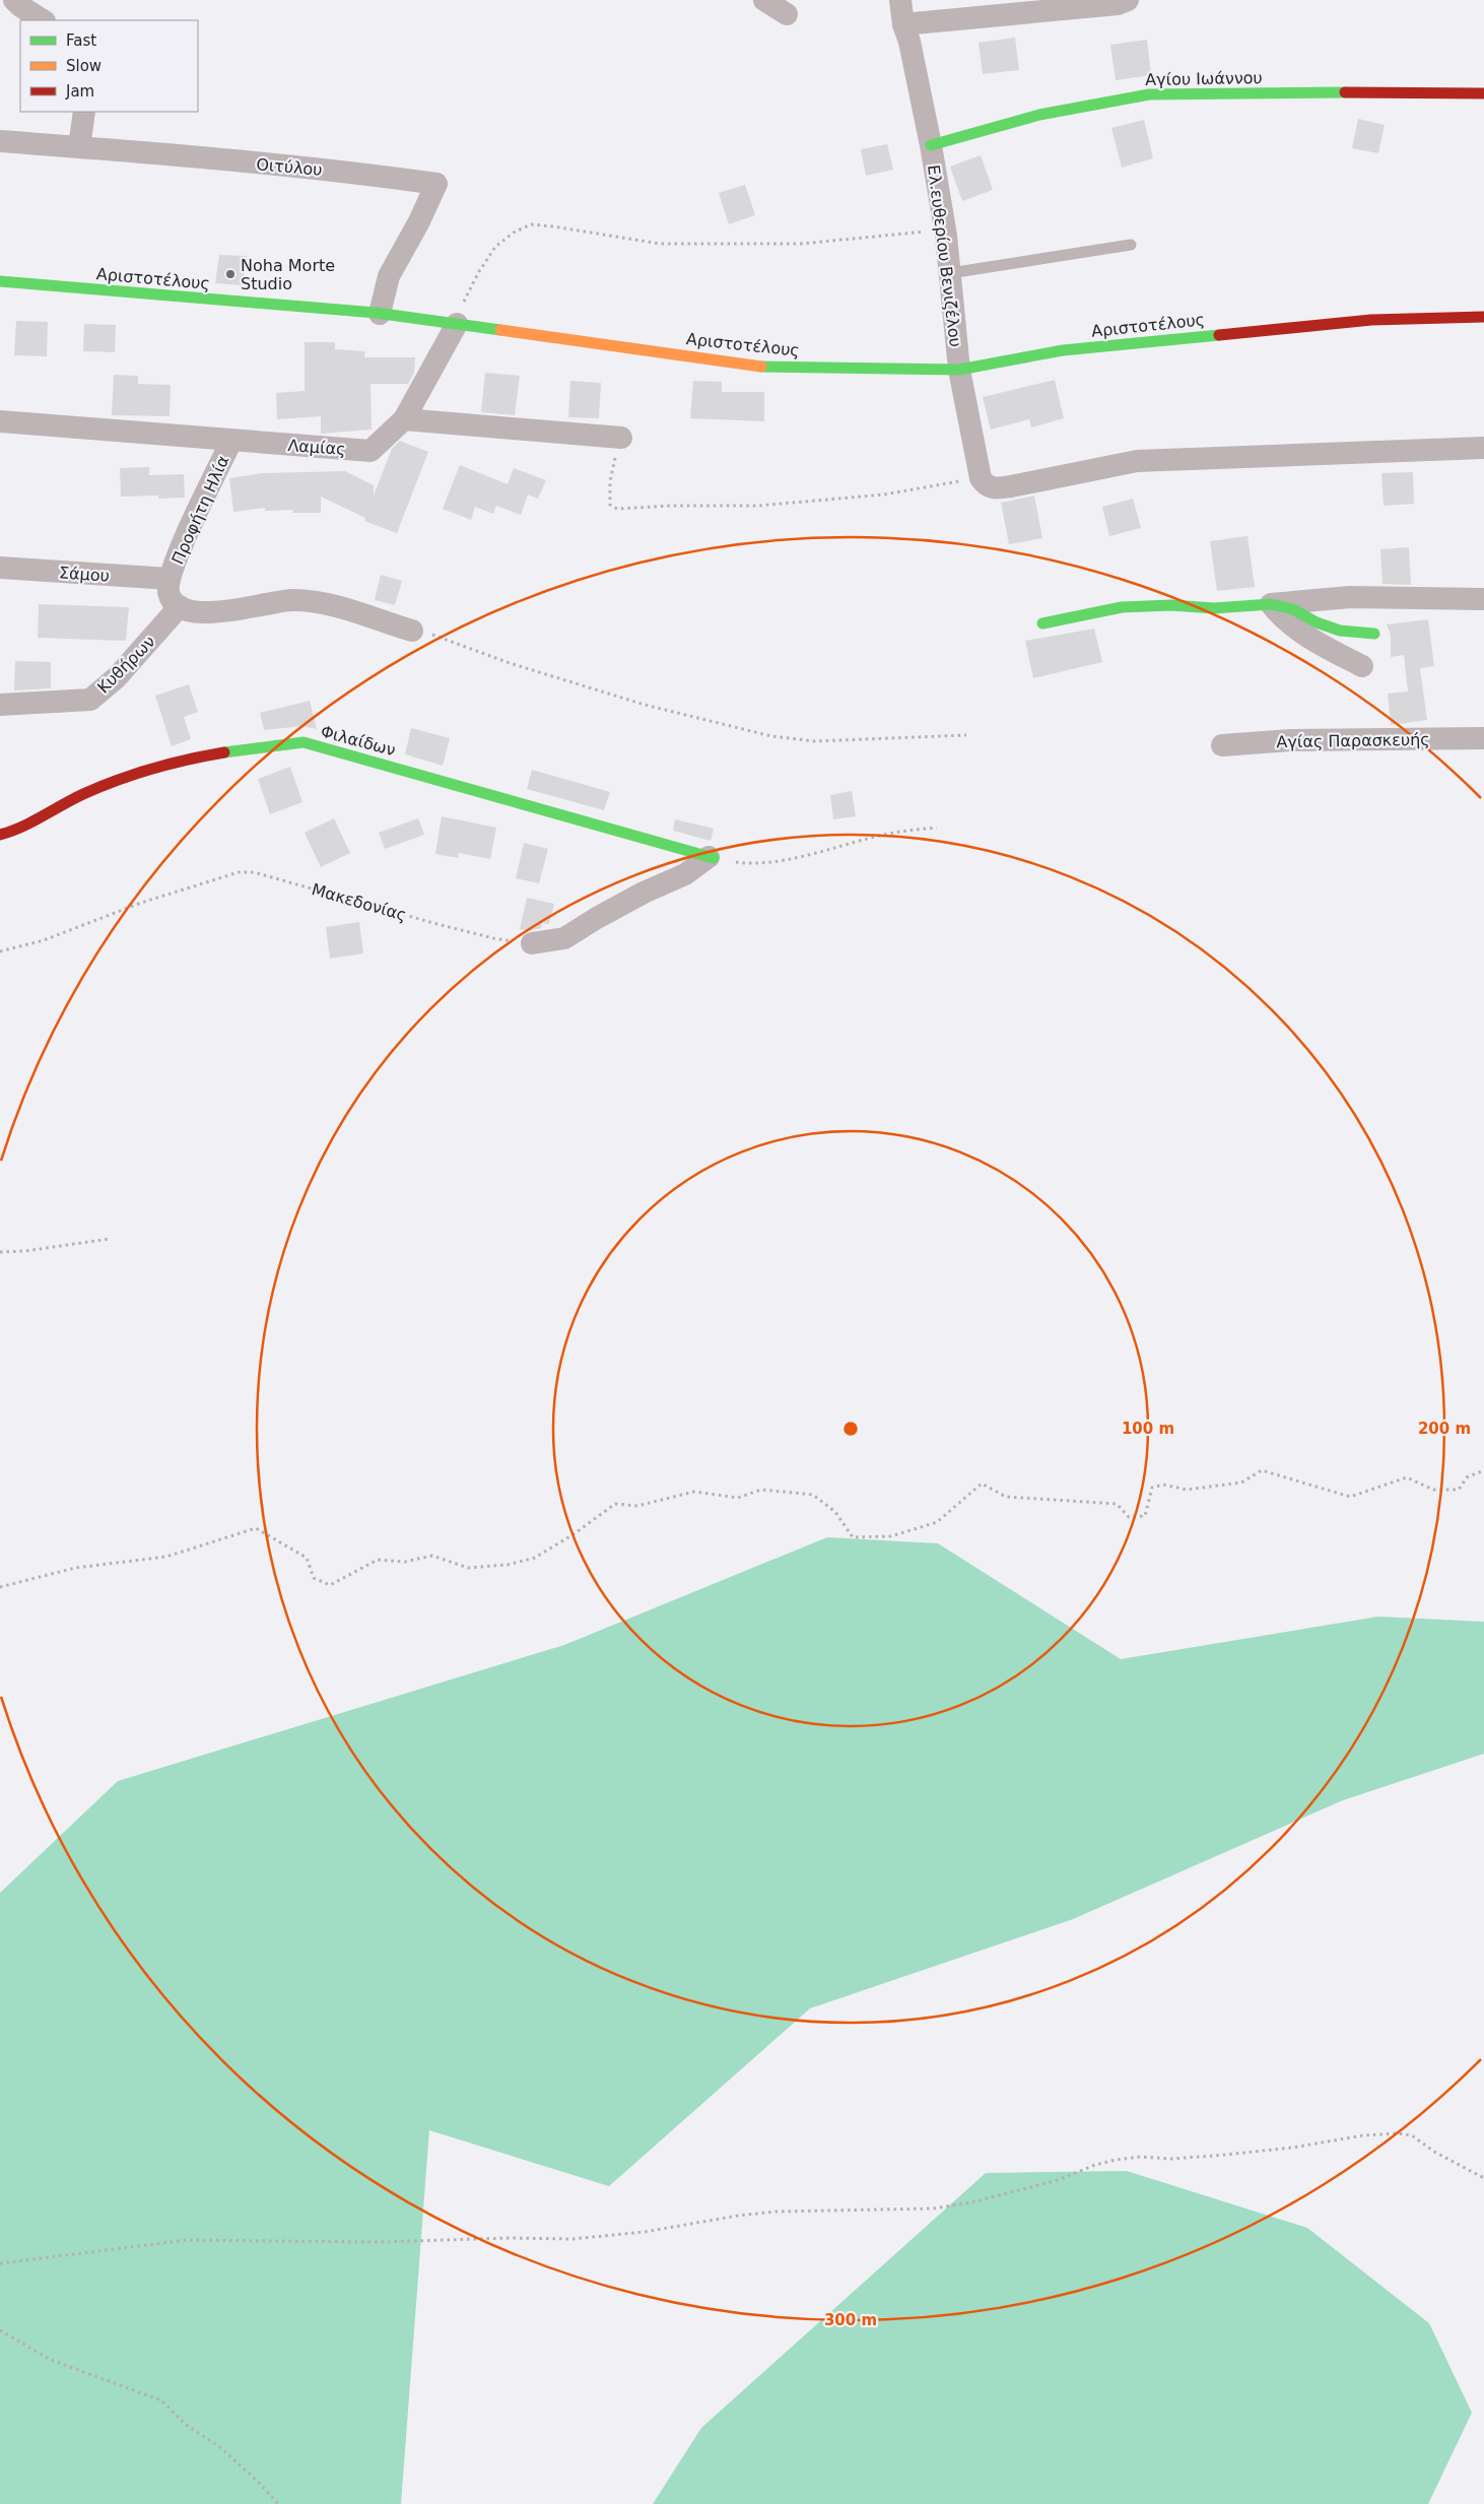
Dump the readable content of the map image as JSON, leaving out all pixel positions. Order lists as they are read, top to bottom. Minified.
{"streets":{"street":["Αγίου Ιωάννου","Οιτύλου","Ελ.ευθερίου Βενιζέλου","Αριστοτέλους","Λαμίας","Προφήτη Ηλία","Σάμου","Κυθήρων","Φιλαίδων","Αγίας Παρασκευής"],"path":["Μακεδονίας"]},"crossings":[["Αγίου Ιωάννου","Ελ.ευθερίου Βενιζέλου"],["Οιτύλου","Αριστοτέλους"],["Ελ.ευθερίου Βενιζέλου","Αριστοτέλους"],["Αριστοτέλους","Λαμίας"],["Λαμίας","Προφήτη Ηλία"],["Προφήτη Ηλία","Σάμου"],["Προφήτη Ηλία","Κυθήρων"]],"places":["Noha Morte Studio"],"legend":["Fast","Slow","Jam"],"rings":["100 m","200 m","300 m"]}
